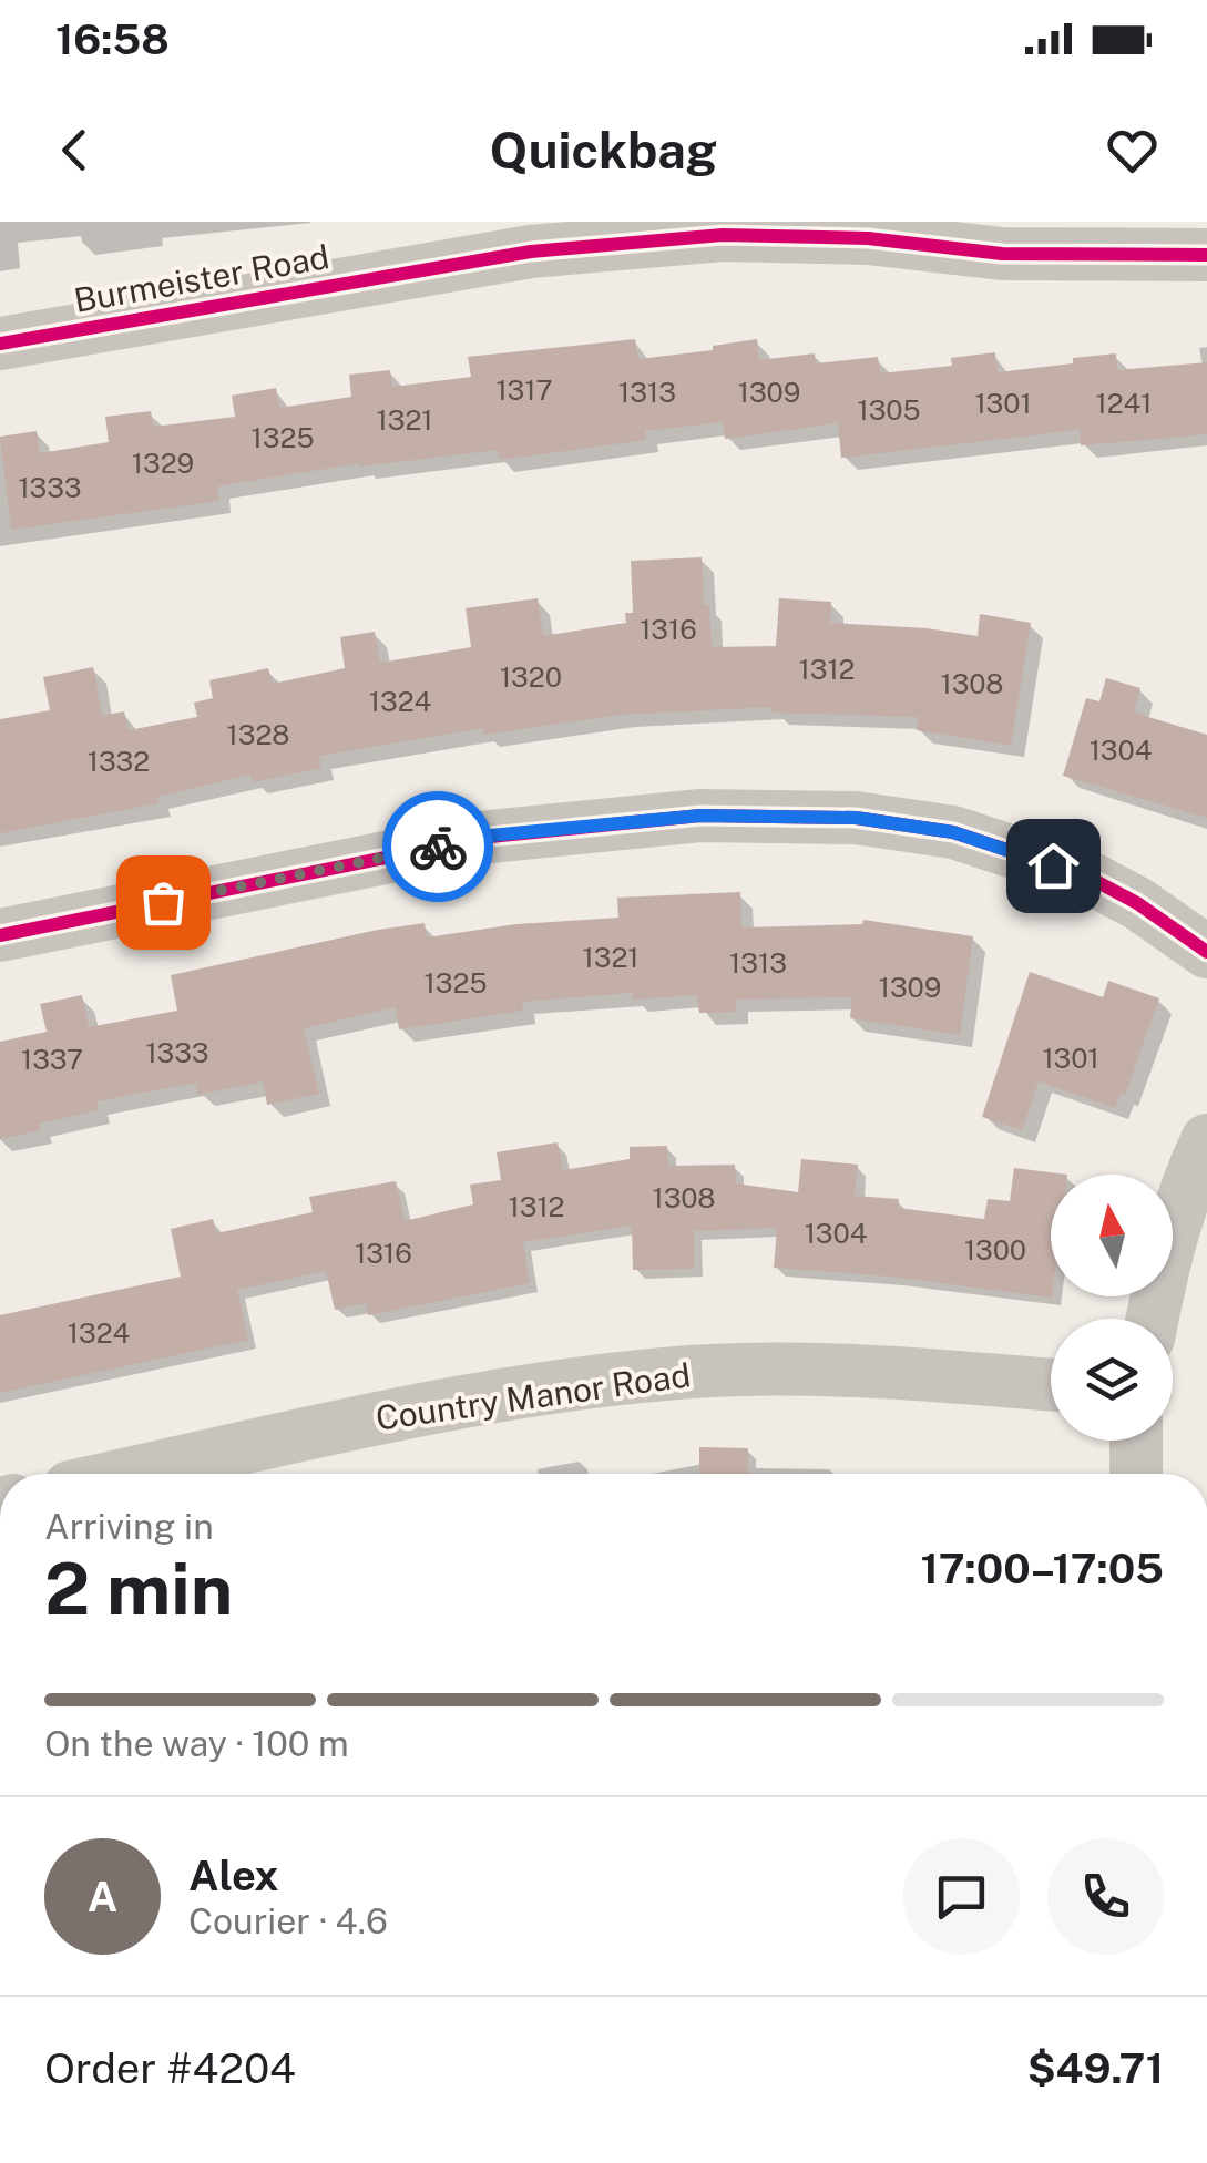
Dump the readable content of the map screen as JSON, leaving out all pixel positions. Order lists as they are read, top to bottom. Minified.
{"streets":{"street":["Burmeister Road","Country Manor Road"]},"house_numbers":["1317","1313","1309","1301","1241","1305","1321","1325","1329","1333","1316","1312","1320","1308","1324","1328","1304","1332","1321","1313","1325","1309","1333","1301","1337","1308","1312","1304","1300","1316","1324"],"north":"top","page":{"status":"16:58","header":"Quickbag","heading":["2 min","Arriving in","17:00–17:05"],"panel":["Alex","Courier · 4.6","Order #4204","$49.71"],"bar":"On the way · 100 m","round":"A"}}
